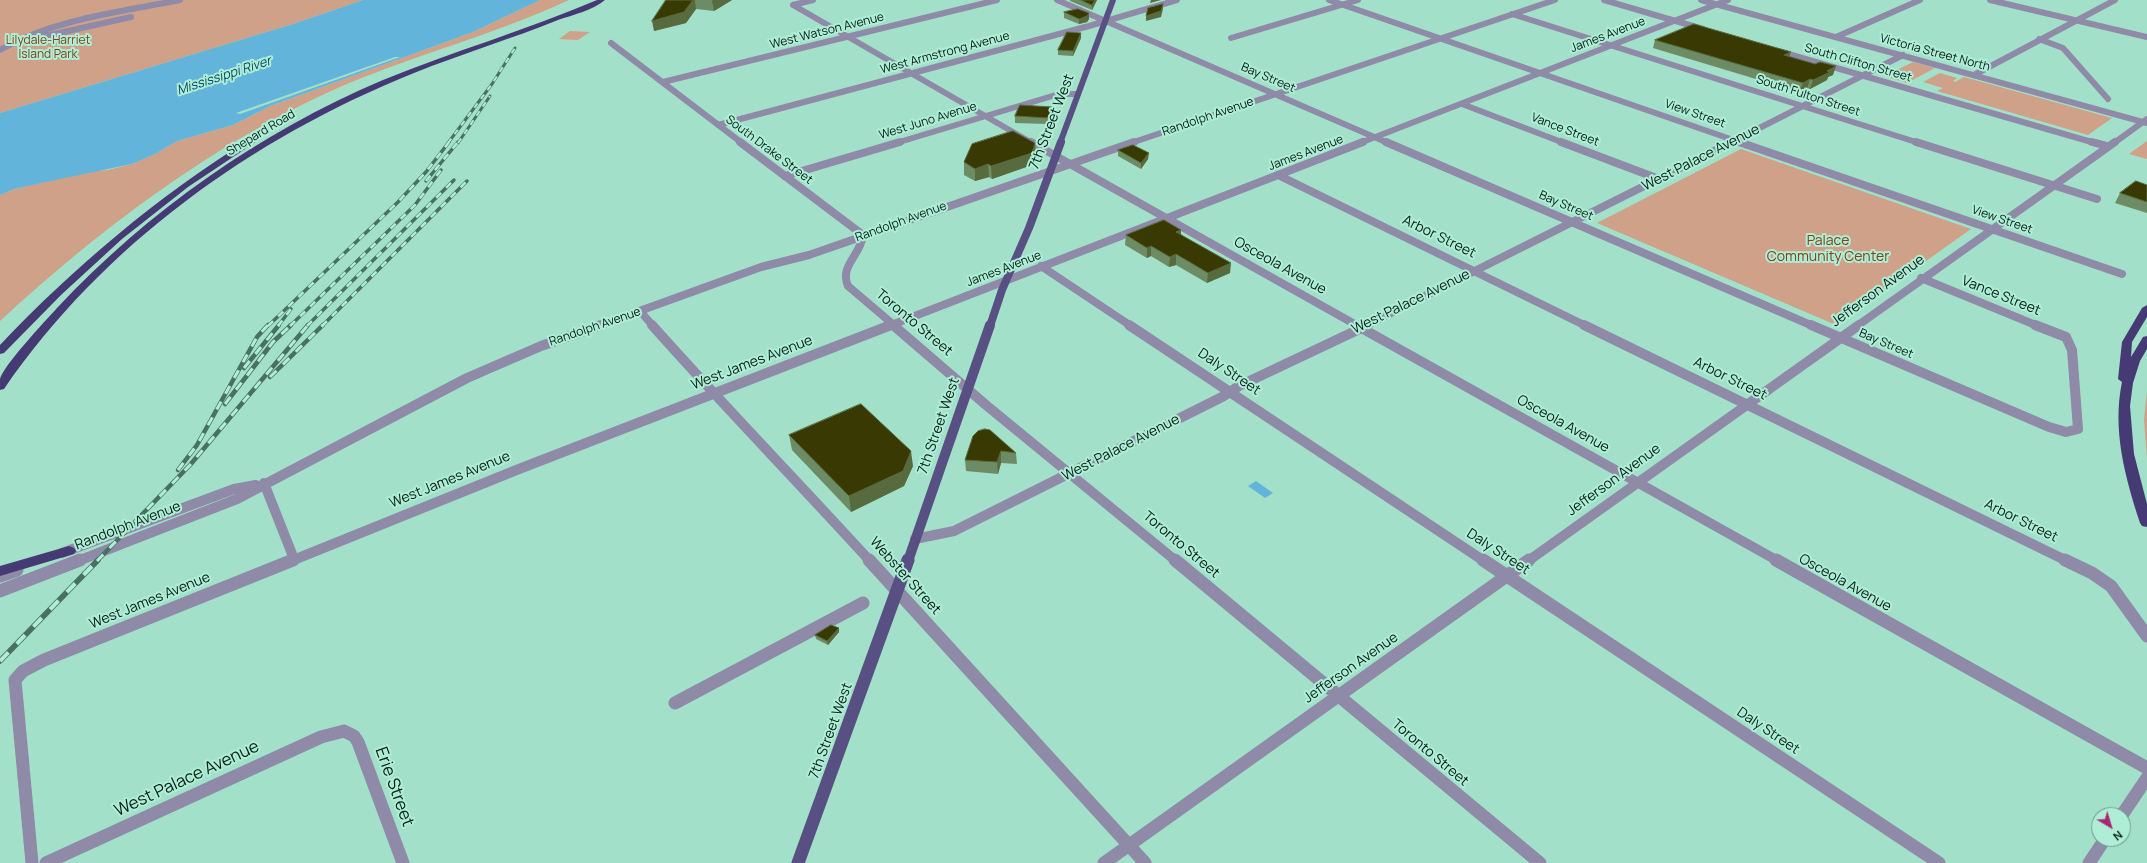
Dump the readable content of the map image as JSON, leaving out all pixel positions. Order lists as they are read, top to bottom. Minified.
{"streets":{"highway":["Shepard Road"],"main road":["7th Street West"],"street":["West Watson Avenue","James Avenue","West Armstrong Avenue","Victoria Street North","South Clifton Street","Bay Street","South Fulton Street","View Street","Randolph Avenue","West Juno Avenue","Vance Street","South Drake Street","West Palace Avenue","Arbor Street","Osceola Avenue","Jefferson Avenue","Toronto Street","West James Avenue","Daly Street","Webster Street","Erie Street"]},"crossings":[["West Watson Avenue","South Drake Street"],["James Avenue","Victoria Street North"],["James Avenue","Bay Street"],["James Avenue","South Fulton Street"],["James Avenue","View Street"],["James Avenue","7th Street West"],["James Avenue","Vance Street"],["James Avenue","Arbor Street"],["James Avenue","Osceola Avenue"],["James Avenue","Toronto Street"],["James Avenue","West James Avenue"],["James Avenue","Daly Street"],["West Armstrong Avenue","Bay Street"],["West Armstrong Avenue","7th Street West"],["West Armstrong Avenue","South Drake Street"],["Victoria Street North","West Palace Avenue"],["Victoria Street North","Jefferson Avenue"],["South Clifton Street","West Palace Avenue"],["South Clifton Street","Jefferson Avenue"],["Bay Street","Randolph Avenue"],["Bay Street","7th Street West"],["Bay Street","Vance Street"],["Bay Street","West Palace Avenue"],["Bay Street","Jefferson Avenue"],["South Fulton Street","Randolph Avenue"],["South Fulton Street","West Palace Avenue"],["South Fulton Street","Jefferson Avenue"],["View Street","Randolph Avenue"],["View Street","West Palace Avenue"],["View Street","Jefferson Avenue"],["Randolph Avenue","7th Street West"],["Randolph Avenue","South Drake Street"],["Randolph Avenue","Osceola Avenue"],["Randolph Avenue","Toronto Street"],["Randolph Avenue","Webster Street"],["West Juno Avenue","7th Street West"],["West Juno Avenue","South Drake Street"],["7th Street West","West Palace Avenue"],["7th Street West","Osceola Avenue"],["7th Street West","Toronto Street"],["7th Street West","Webster Street"],["Vance Street","West Palace Avenue"],["Vance Street","Jefferson Avenue"],["South Drake Street","Toronto Street"],["West Palace Avenue","Arbor Street"],["West Palace Avenue","Osceola Avenue"],["West Palace Avenue","Toronto Street"],["West Palace Avenue","Daly Street"],["West Palace Avenue","Erie Street"],["Arbor Street","Jefferson Avenue"],["Osceola Avenue","Jefferson Avenue"],["Jefferson Avenue","Toronto Street"],["Jefferson Avenue","Daly Street"],["Jefferson Avenue","Webster Street"],["Toronto Street","West James Avenue"],["West James Avenue","Webster Street"]],"water":["Mississippi River"],"parks":["Lilydale-Harriet Island Park","Palace Community Center"],"north":"bottom right"}
